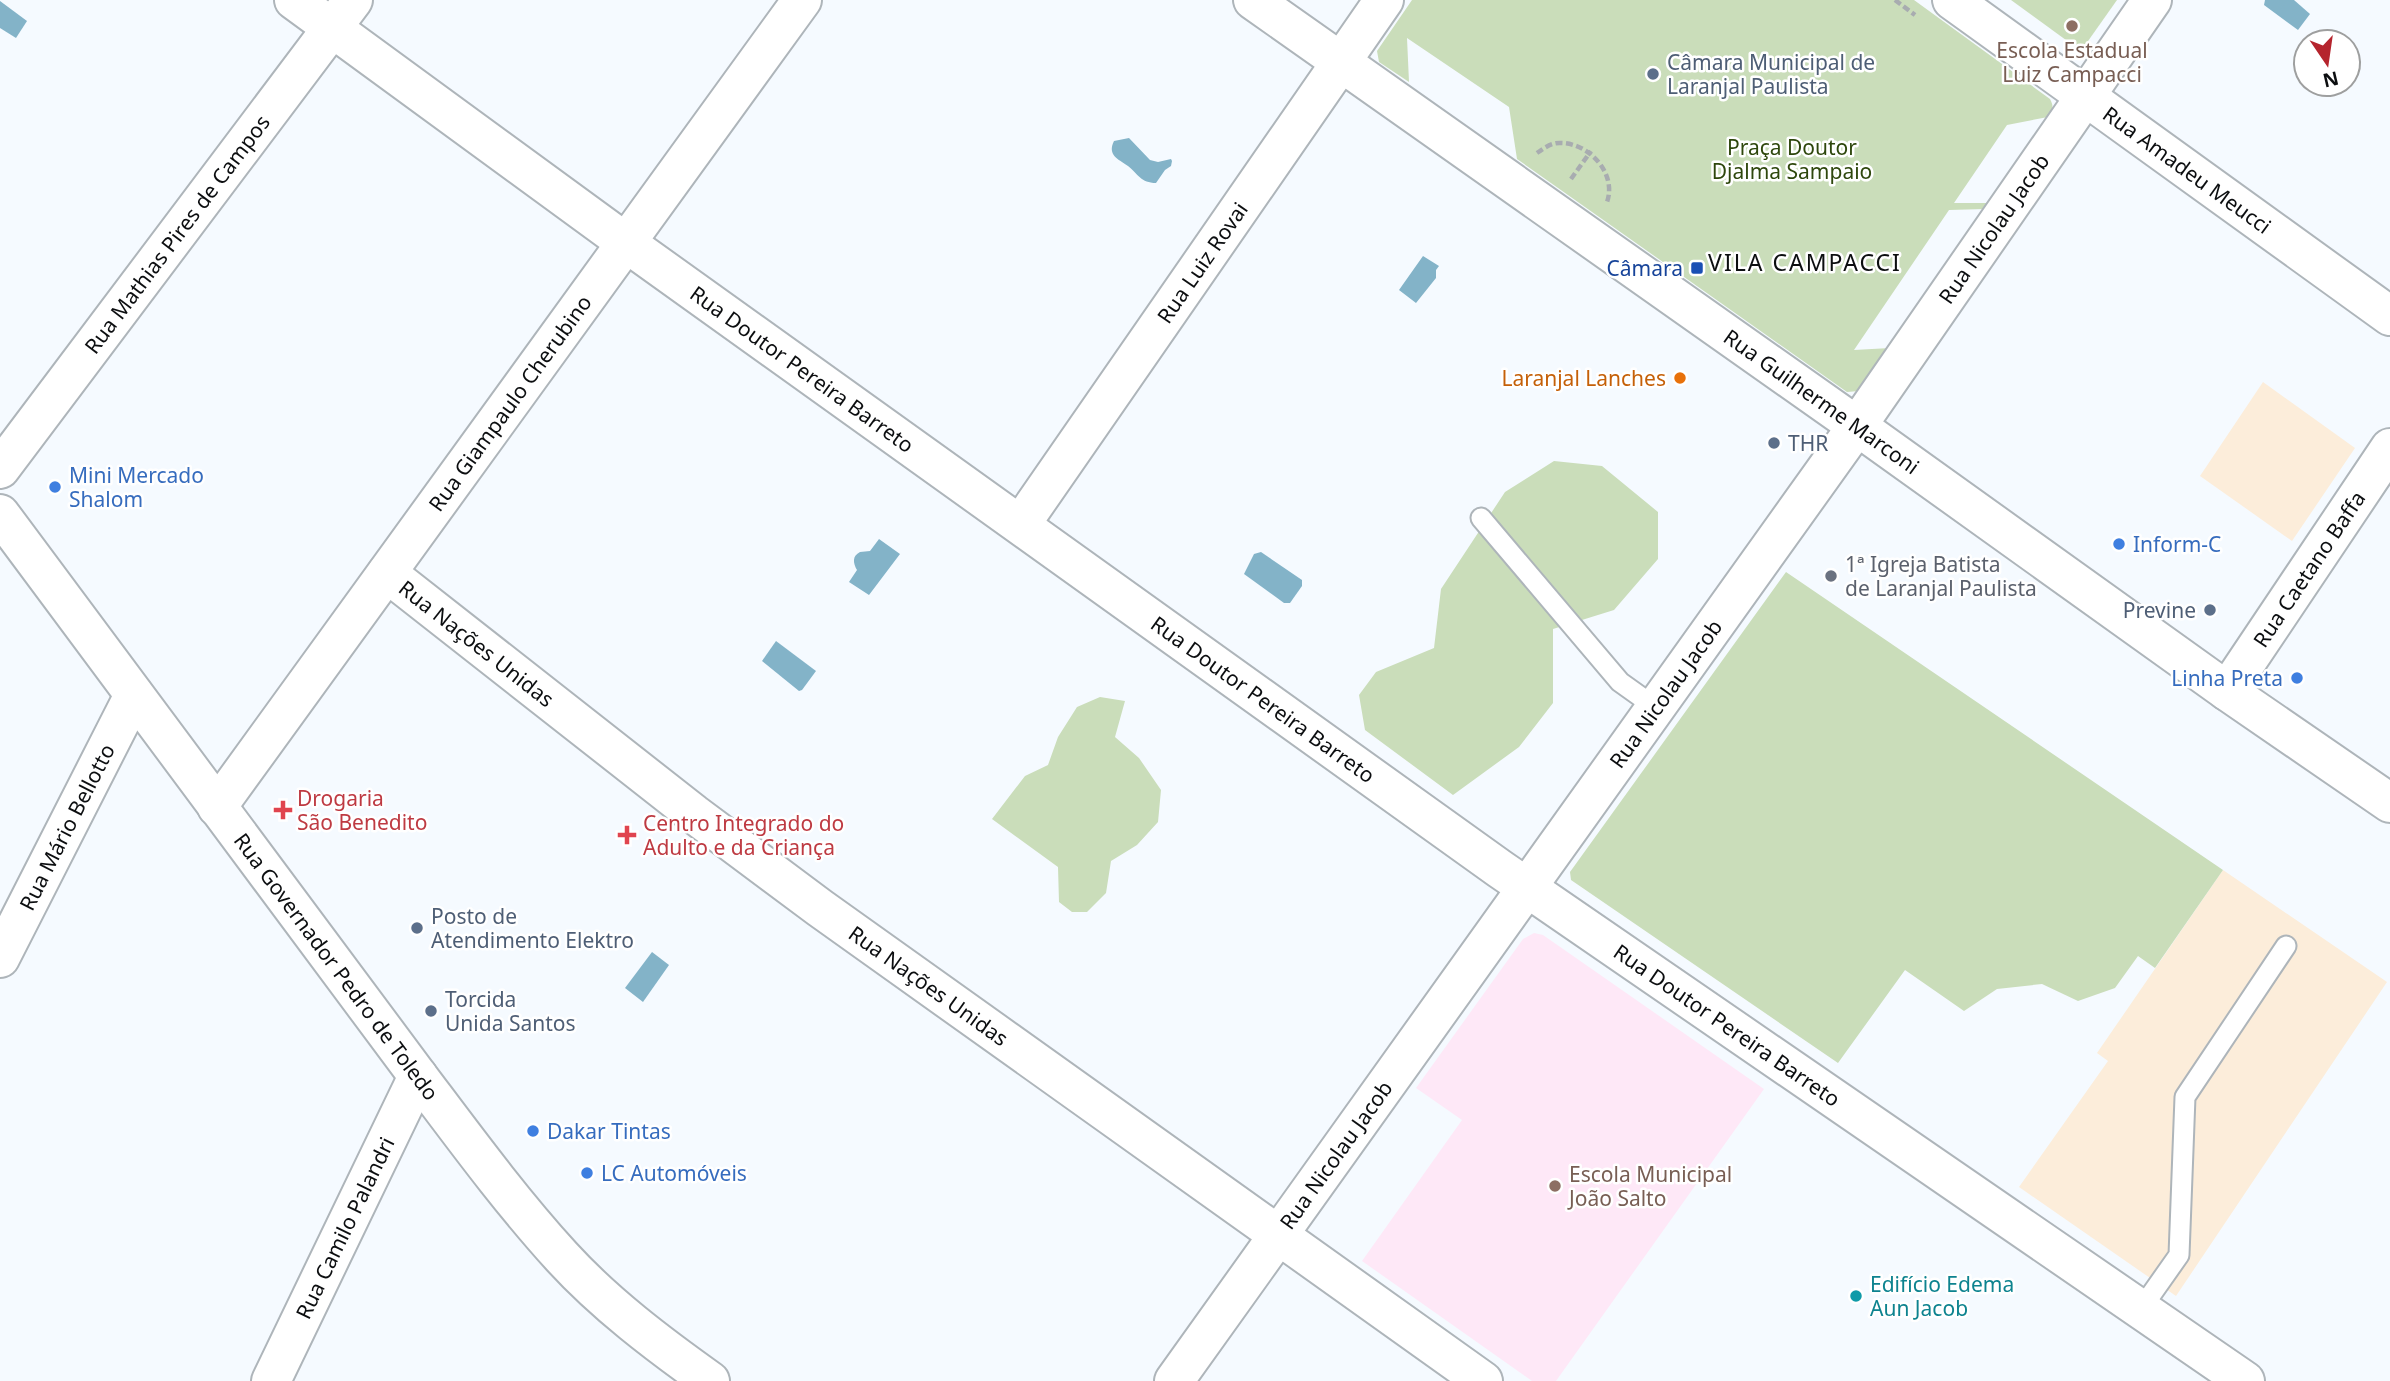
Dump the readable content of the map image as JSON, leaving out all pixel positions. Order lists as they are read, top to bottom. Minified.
{"streets":{"street":["Rua Amadeu Meucci","Rua Nicolau Jacob","Rua Mathias Pires de Campos","Rua Luiz Rovai","Rua Doutor Pereira Barreto","Rua Guilherme Marconi","Rua Giampaulo Cherubino","Rua Caetano Baffa","Rua Nações Unidas","Rua Mário Bellotto","Rua Governador Pedro de Toledo","Rua Camilo Palandri"]},"crossings":[["Rua Amadeu Meucci","Rua Nicolau Jacob"],["Rua Nicolau Jacob","Rua Doutor Pereira Barreto"],["Rua Nicolau Jacob","Rua Guilherme Marconi"],["Rua Nicolau Jacob","Rua Nações Unidas"],["Rua Mathias Pires de Campos","Rua Doutor Pereira Barreto"],["Rua Luiz Rovai","Rua Doutor Pereira Barreto"],["Rua Luiz Rovai","Rua Guilherme Marconi"],["Rua Doutor Pereira Barreto","Rua Giampaulo Cherubino"],["Rua Guilherme Marconi","Rua Caetano Baffa"],["Rua Giampaulo Cherubino","Rua Nações Unidas"],["Rua Giampaulo Cherubino","Rua Governador Pedro de Toledo"],["Rua Mário Bellotto","Rua Governador Pedro de Toledo"],["Rua Governador Pedro de Toledo","Rua Camilo Palandri"]],"districts":["VILA CAMPACCI"],"parks":["Praça Doutor Djalma Sampaio"],"places":{"other":["Escola Estadual Luiz Campacci","Câmara Municipal de Laranjal Paulista","Laranjal Lanches","THR","Mini Mercado Shalom","Inform-C","1ª Igreja Batista de Laranjal Paulista","Previne","Linha Preta","Posto de Atendimento Elektro","Torcida Unida Santos","Dakar Tintas","LC Automóveis","Escola Municipal João Salto","Edifício Edema Aun Jacob"],"transit":["Câmara"],"health":["Drogaria São Benedito","Centro Integrado do Adulto e da Criança"]},"north":"bottom"}
